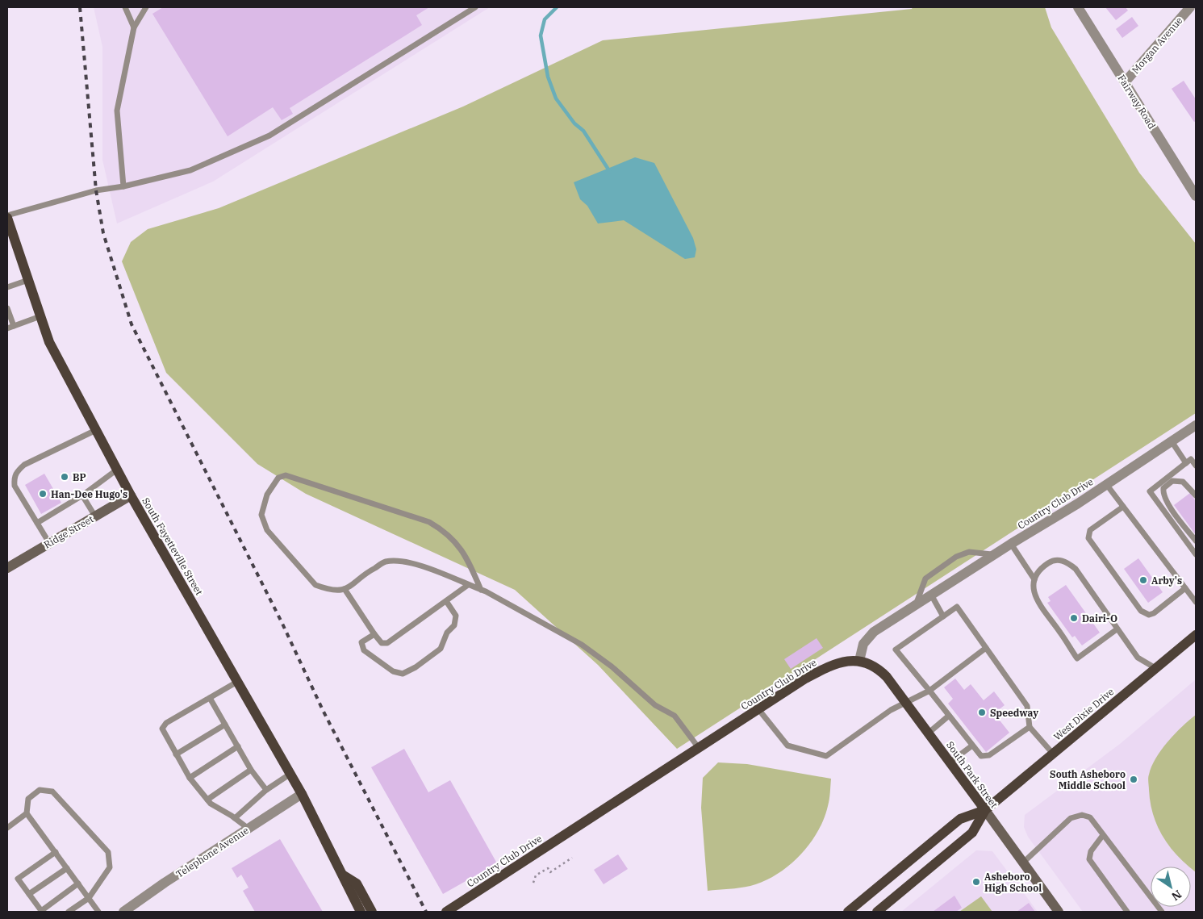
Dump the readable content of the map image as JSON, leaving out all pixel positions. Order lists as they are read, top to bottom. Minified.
{"streets":{"main road":["Country Club Drive","South Fayetteville Street","West Dixie Drive","South Park Street"],"street":["Morgan Avenue","Fairway Road","Ridge Street","Telephone Avenue"]},"crossings":[["Morgan Avenue","Fairway Road"],["Country Club Drive","South Park Street"],["Ridge Street","South Fayetteville Street"],["South Fayetteville Street","Telephone Avenue"],["West Dixie Drive","South Park Street"]],"places":["BP","Han-Dee Hugo's","Arby's","Dairi-O","Speedway","South Asheboro Middle School","Asheboro High School"],"north":"bottom right"}
